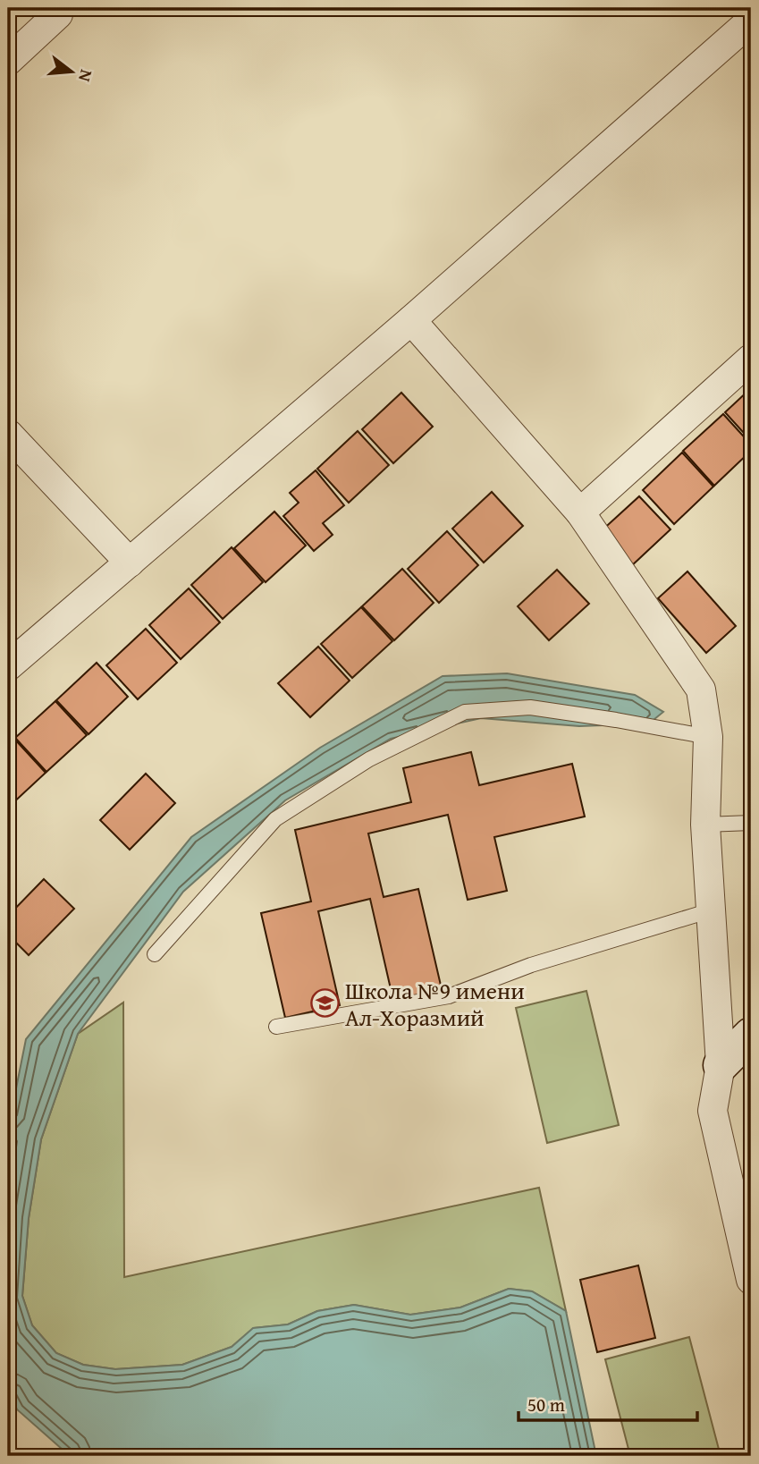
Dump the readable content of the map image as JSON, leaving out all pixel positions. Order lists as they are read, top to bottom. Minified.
{"places":{"school or university":["Школа №9 имени Ал-Хоразмий"]},"scale_bar":"50 m","north":"right"}
